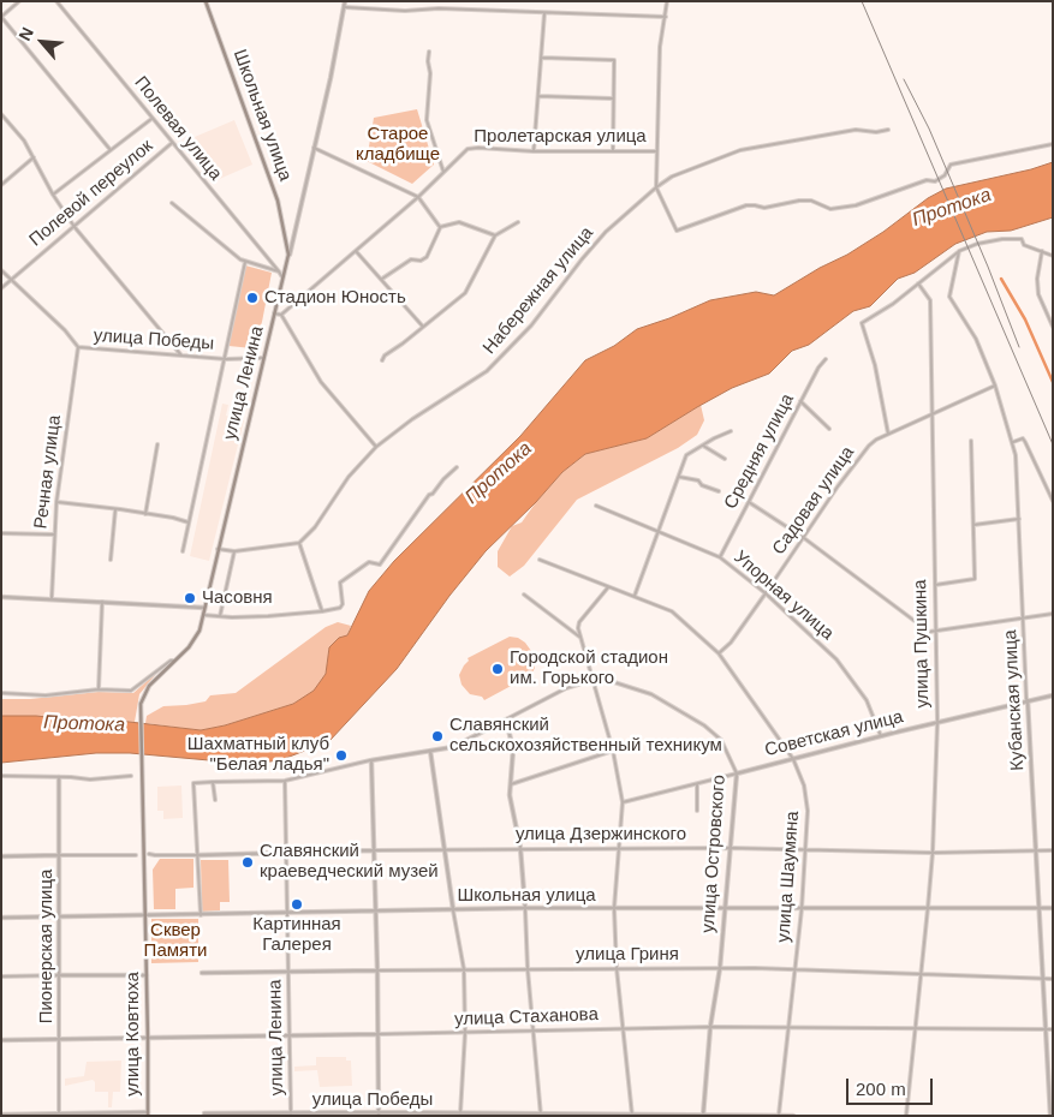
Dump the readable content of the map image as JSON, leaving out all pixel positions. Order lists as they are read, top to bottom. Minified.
{"streets":{"main road":["Школьная улица","улица Ленина","улица Ковтюха"],"street":["Полевая улица","Пролетарская улица","Полевой переулок","Набережная улица","улица Победы","Средняя улица","Речная улица","Садовая улица","Упорная улица","улица Пушкина","Кубанская улица","Советская улица","улица Дзержинского","улица Островского","улица Шаумяна","Пионерская улица","улица Гриня","улица Стаханова"]},"crossings":[["Школьная улица","улица Ленина"],["Школьная улица","улица Пушкина"],["Школьная улица","Кубанская улица"],["Школьная улица","улица Островского"],["Школьная улица","улица Шаумяна"],["Школьная улица","Пионерская улица"],["Школьная улица","улица Ковтюха"],["Полевая улица","Полевой переулок"],["Полевая улица","улица Ленина"],["улица Победы","улица Ленина"],["улица Победы","Речная улица"],["улица Победы","улица Островского"],["улица Победы","улица Шаумяна"],["улица Ленина","улица Дзержинского"],["улица Ленина","улица Гриня"],["улица Ленина","улица Стаханова"],["улица Ленина","улица Ковтюха"],["Средняя улица","Упорная улица"],["Садовая улица","Упорная улица"],["Садовая улица","улица Пушкина"],["Садовая улица","Кубанская улица"],["Садовая улица","улица Шаумяна"],["Упорная улица","Советская улица"],["улица Пушкина","Советская улица"],["улица Пушкина","улица Дзержинского"],["улица Пушкина","улица Гриня"],["улица Пушкина","улица Стаханова"],["Кубанская улица","Советская улица"],["Кубанская улица","улица Дзержинского"],["Кубанская улица","улица Гриня"],["Кубанская улица","улица Стаханова"],["Советская улица","улица Островского"],["Советская улица","улица Шаумяна"],["улица Дзержинского","улица Островского"],["улица Дзержинского","улица Шаумяна"],["улица Островского","улица Гриня"],["улица Островского","улица Стаханова"],["улица Шаумяна","улица Гриня"],["улица Шаумяна","улица Стаханова"],["Пионерская улица","улица Стаханова"],["улица Стаханова","улица Ковтюха"]],"water":["Протока"],"parks":["Старое кладбище","Сквер Памяти"],"places":["Стадион Юность","Часовня","Городской cтадион им. Горького","Славянский сельскохозяйственный техникум","Шахматный клуб \"Белая ладья\"","Славянский краеведческий музей","Картинная Галерея"],"scale_bar":"200 m","north":"top left"}
